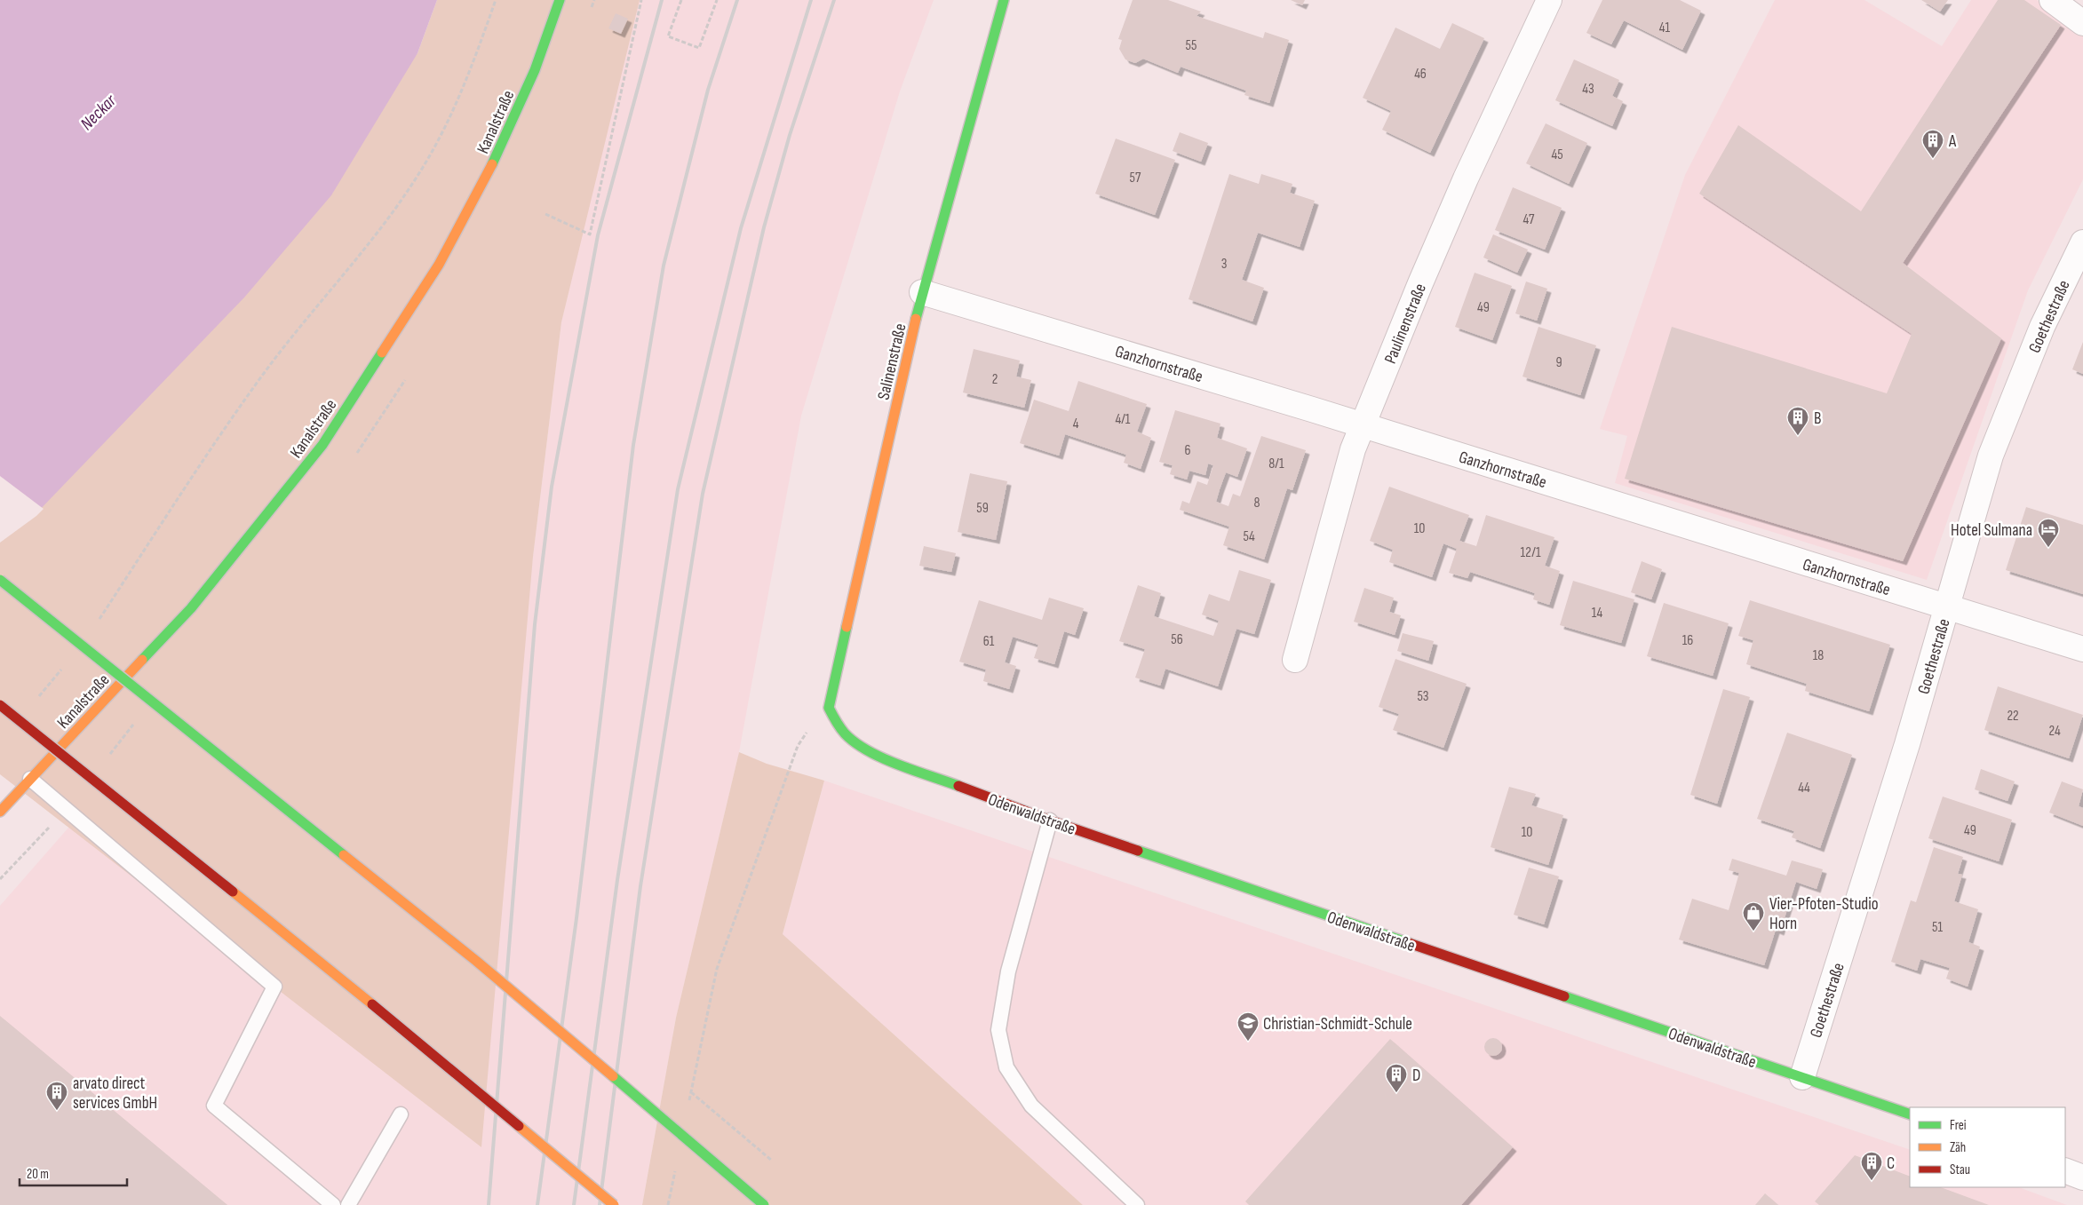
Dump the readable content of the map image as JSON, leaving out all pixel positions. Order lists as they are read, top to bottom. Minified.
{"streets":{"main road":["Kanalstraße","Salinenstraße","Odenwaldstraße"],"street":["Goethestraße","Paulinenstraße","Ganzhornstraße"]},"crossings":[["Goethestraße","Ganzhornstraße"],["Goethestraße","Odenwaldstraße"],["Paulinenstraße","Ganzhornstraße"],["Salinenstraße","Ganzhornstraße"],["Salinenstraße","Odenwaldstraße"]],"water":["Neckar"],"places":{"building":["A","B","D","arvato direct services GmbH","C"],"hotel":["Hotel Sulmana"],"shop":["Vier-Pfoten-Studio Horn"],"school or university":["Christian-Schmidt-Schule"]},"house_numbers":["41","55","46","43","45","57","47","3","49","9","2","4/1","4","6","8/1","8","59","10","54","12/1","14","56","16","61","18","53","22","24","44","49","10","51"],"legend":["Frei","Zäh","Stau"],"scale_bar":"20 m"}
